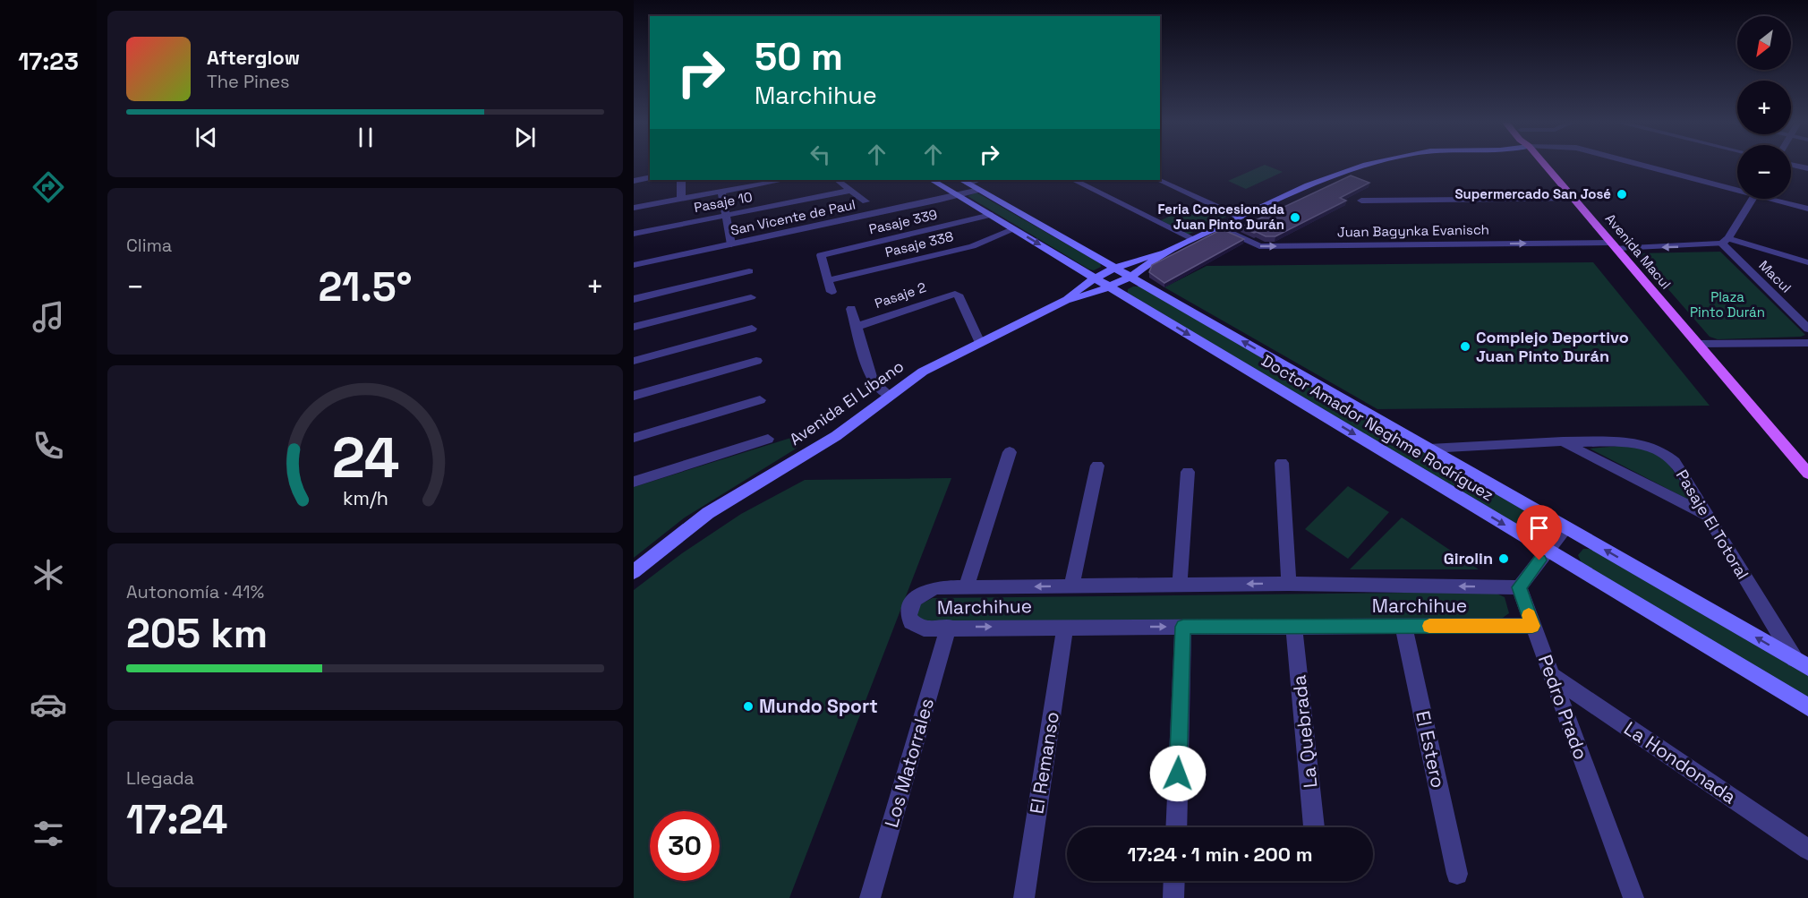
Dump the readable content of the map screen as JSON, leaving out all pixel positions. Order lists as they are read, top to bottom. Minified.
{"streets":{"main road":["Avenida Macul","Avenida El Líbano","Doctor Amador Neghme Rodríguez"],"street":["Pasaje 10","San Vicente de Paul","Pasaje 339","Juan Bagynka Evanisch","Pasaje 338","Macul","Pasaje 2","Pasaje El Totoral","Marchihue","Pedro Prado","La Quebrada","El Estero","Los Matorrales","El Remanso","La Hondonada"]},"crossings":[["San Vicente de Paul","Doctor Amador Neghme Rodríguez"],["Pasaje 339","Pasaje 338"],["Pasaje 339","Doctor Amador Neghme Rodríguez"],["Juan Bagynka Evanisch","Avenida Macul"],["Juan Bagynka Evanisch","Macul"],["Juan Bagynka Evanisch","Avenida El Líbano"],["Pasaje 338","Doctor Amador Neghme Rodríguez"],["Pasaje 2","Avenida El Líbano"],["Avenida El Líbano","Doctor Amador Neghme Rodríguez"],["Doctor Amador Neghme Rodríguez","Pasaje El Totoral"],["Marchihue","Pedro Prado"],["Marchihue","La Quebrada"],["Marchihue","El Estero"],["Marchihue","Los Matorrales"],["Marchihue","El Remanso"],["Pedro Prado","La Hondonada"]],"parks":["Plaza Pinto Durán"],"places":["Supermercado San José","Feria Concesionada Juan Pinto Durán","Complejo Deportivo Juan Pinto Durán","Girolin","Mundo Sport"],"north":"bottom left","page":{"tabs":"17:23","map_buttons":["+","−"],"turn":["50 m","Marchihue"],"song":["Afterglow","The Pines"],"tile":["Clima",["Autonomía · 41%","205 km"],["Llegada","17:24"]],"heat":["−","21.5°","+"],"limit":"30","trip":"17:24 · 1 min · 200 m","gauge":["24","km/h"]}}
